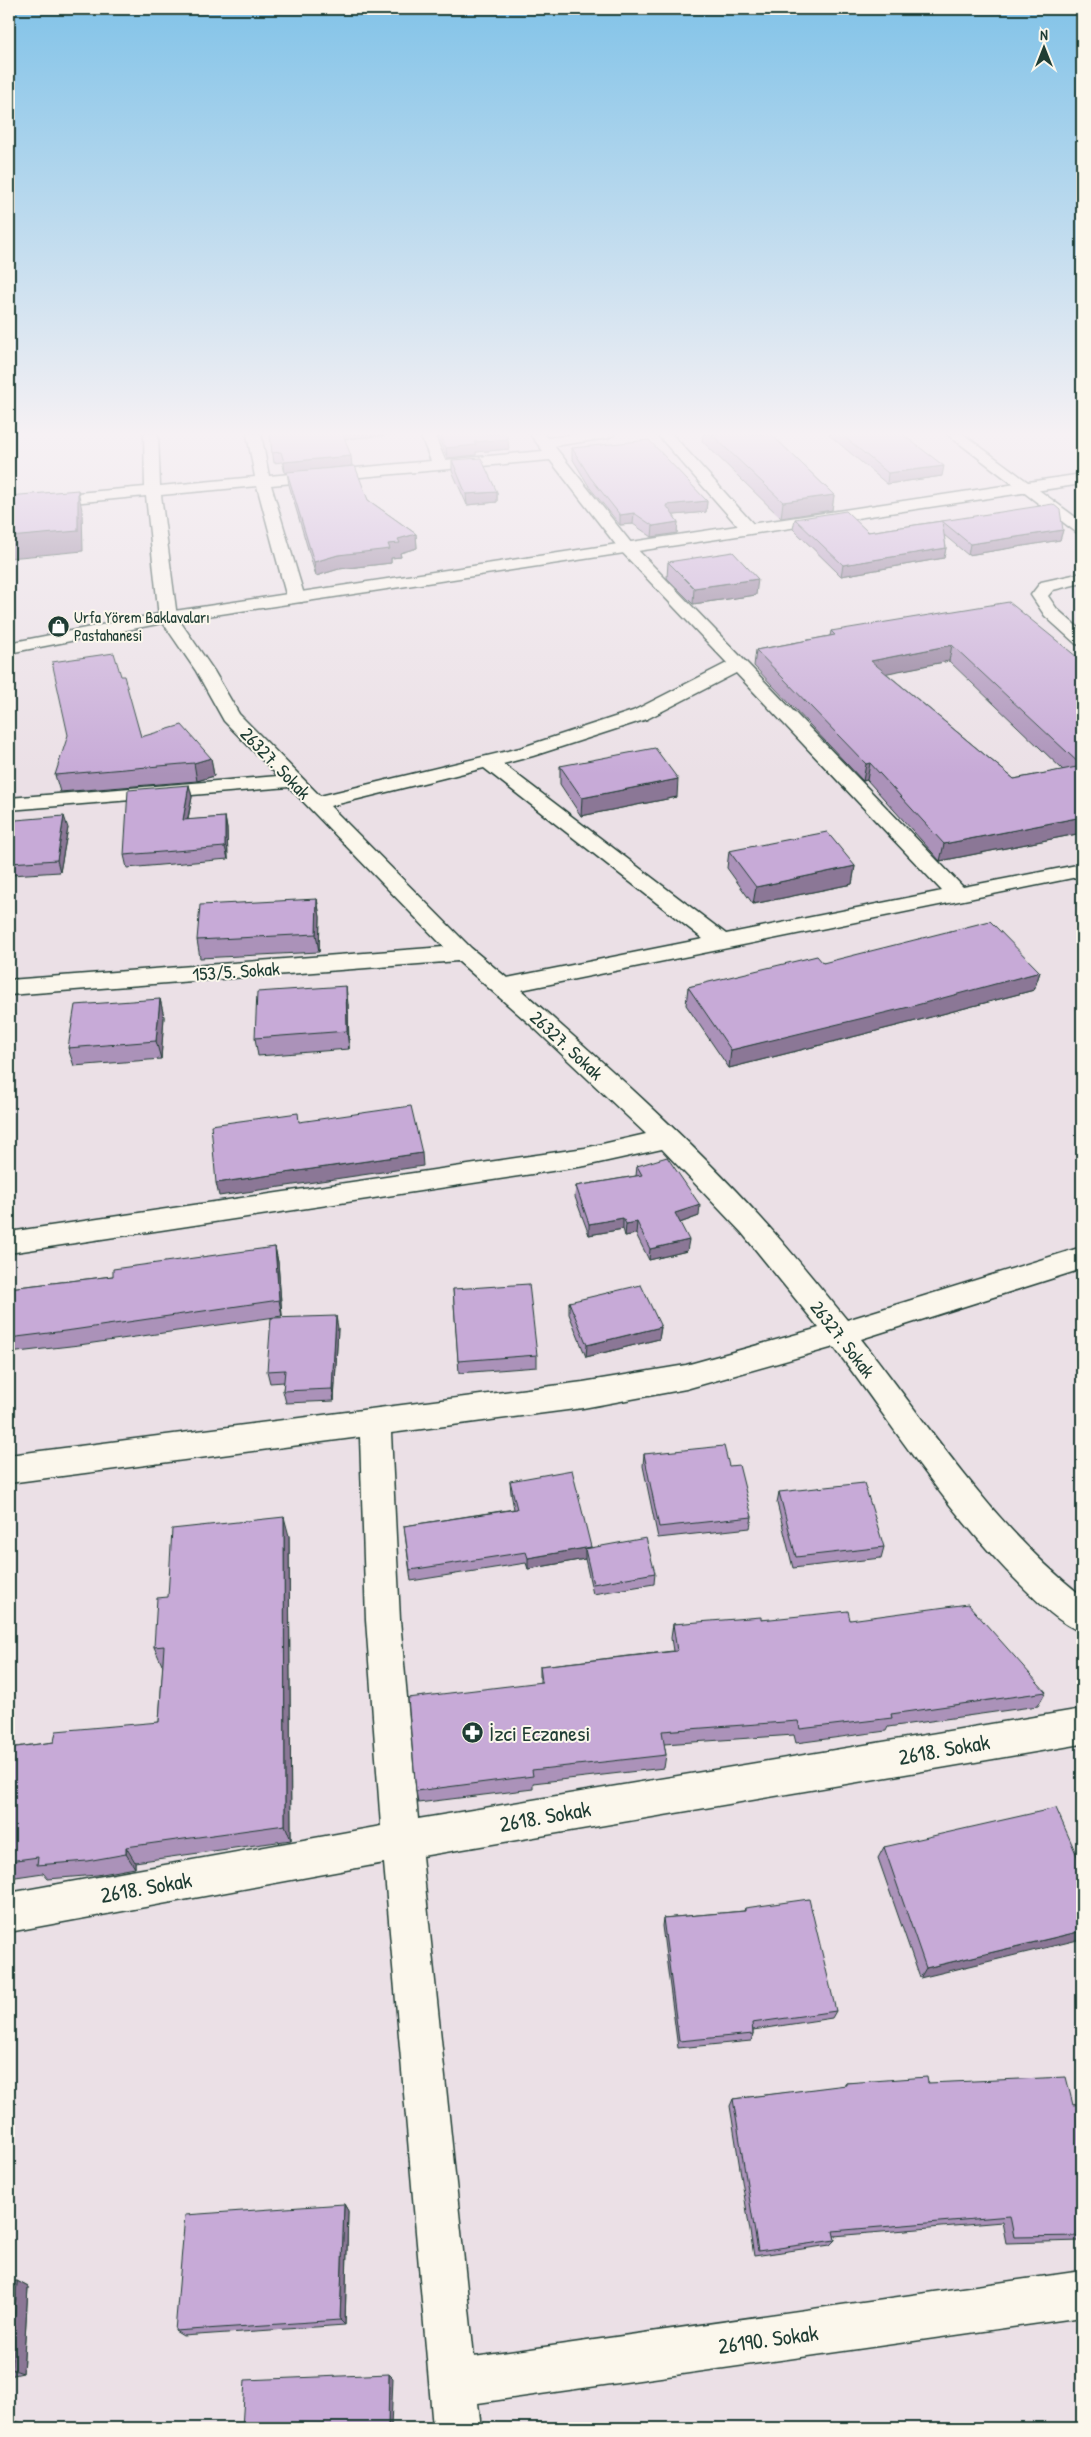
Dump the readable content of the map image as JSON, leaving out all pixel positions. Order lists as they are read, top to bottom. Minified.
{"streets":{"street":["26327. Sokak","153/5. Sokak","2618. Sokak","26190. Sokak"]},"crossings":[["26327. Sokak","153/5. Sokak"]],"places":{"shop":["Urfa Yörem Baklavaları Pastahanesi"],"pharmacy":["İzci Eczanesi"]},"north":"top"}
